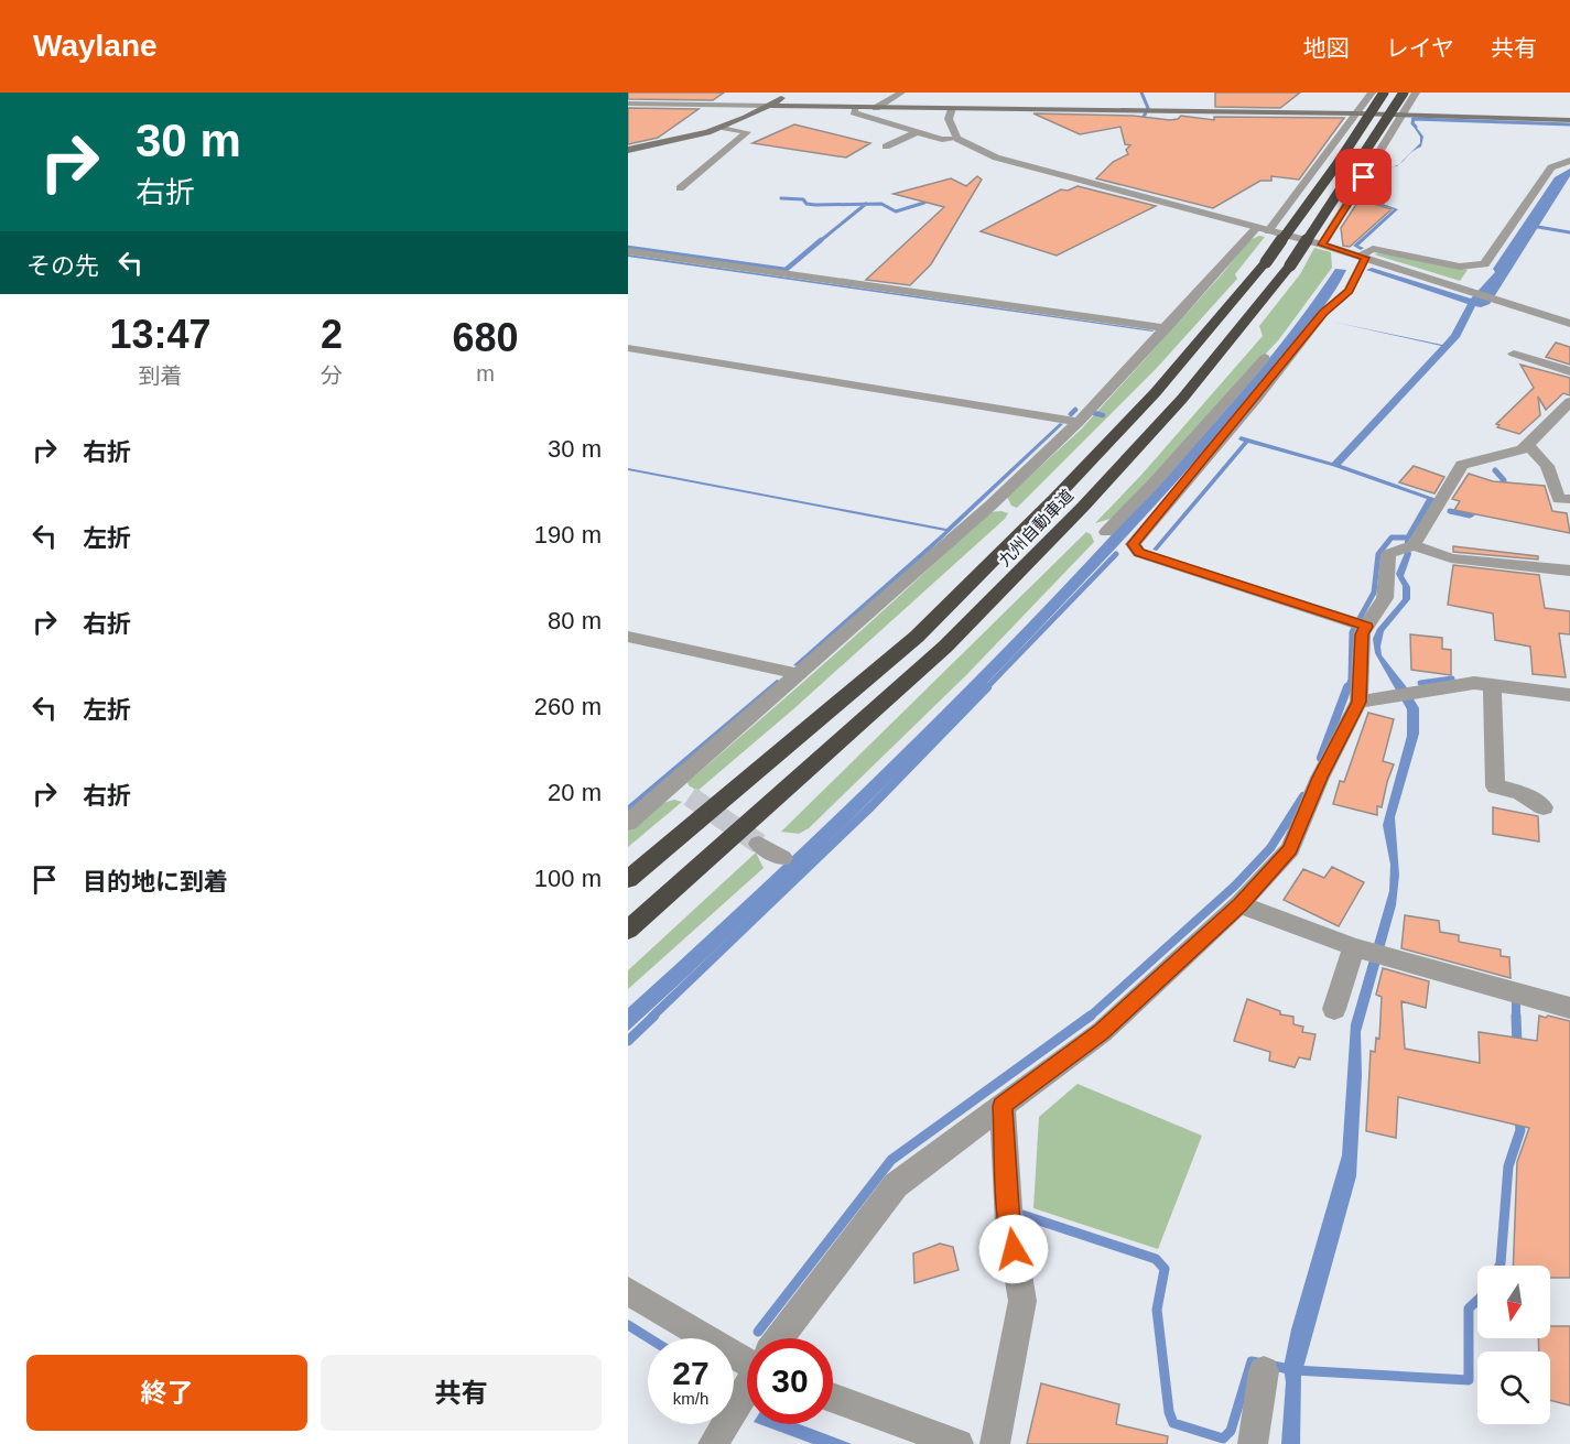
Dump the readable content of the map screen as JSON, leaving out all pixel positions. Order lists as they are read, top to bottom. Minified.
{"streets":{"highway":["九州自動車道"]},"north":"bottom","page":{"header":"Waylane","nav":["地図","レイヤ","共有"],"turn":["30 m","右折"],"then":"その先","eta":["13:47","到着","2","分","680","m"],"list":[{"name":"右折","value":"30 m"},{"name":"左折","value":"190 m"},{"name":"右折","value":"80 m"},{"name":"左折","value":"260 m"},{"name":"右折","value":"20 m"},{"name":"目的地に到着","value":"100 m"}],"speed":"27 km/h","limit":"30","buttons":["終了","共有"]}}
